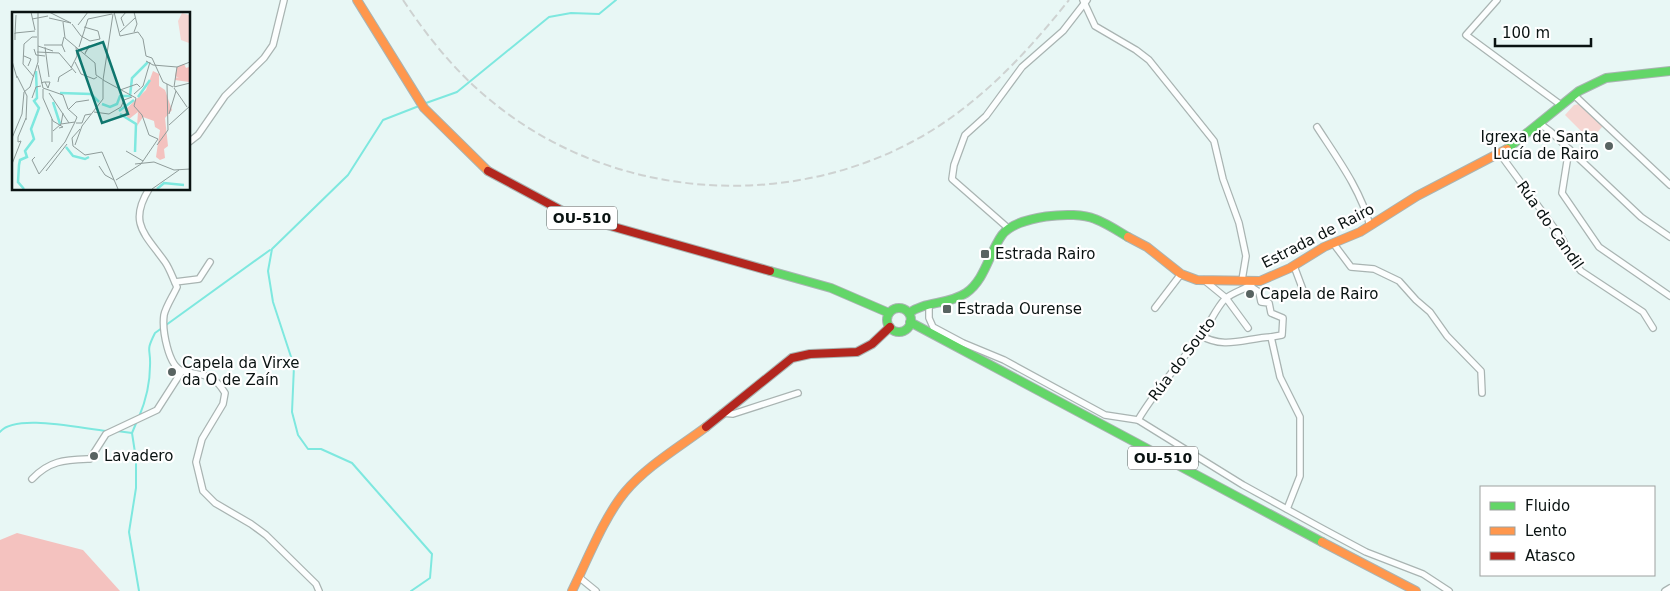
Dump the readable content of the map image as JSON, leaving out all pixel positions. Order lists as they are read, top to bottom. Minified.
{"streets":{"street":["OU-510","Rúa do Candil","Estrada de Rairo","Rúa do Souto"]},"crossings":[["Rúa do Candil","Estrada de Rairo"]],"places":{"other":["Igrexa de Santa Lucía de Rairo","Capela de Rairo","Capela da Virxe da O de Zaín","Lavadero"],"transit":["Estrada Rairo","Estrada Ourense"]},"legend":["Fluido","Lento","Atasco"],"scale_bar":"100 m"}
